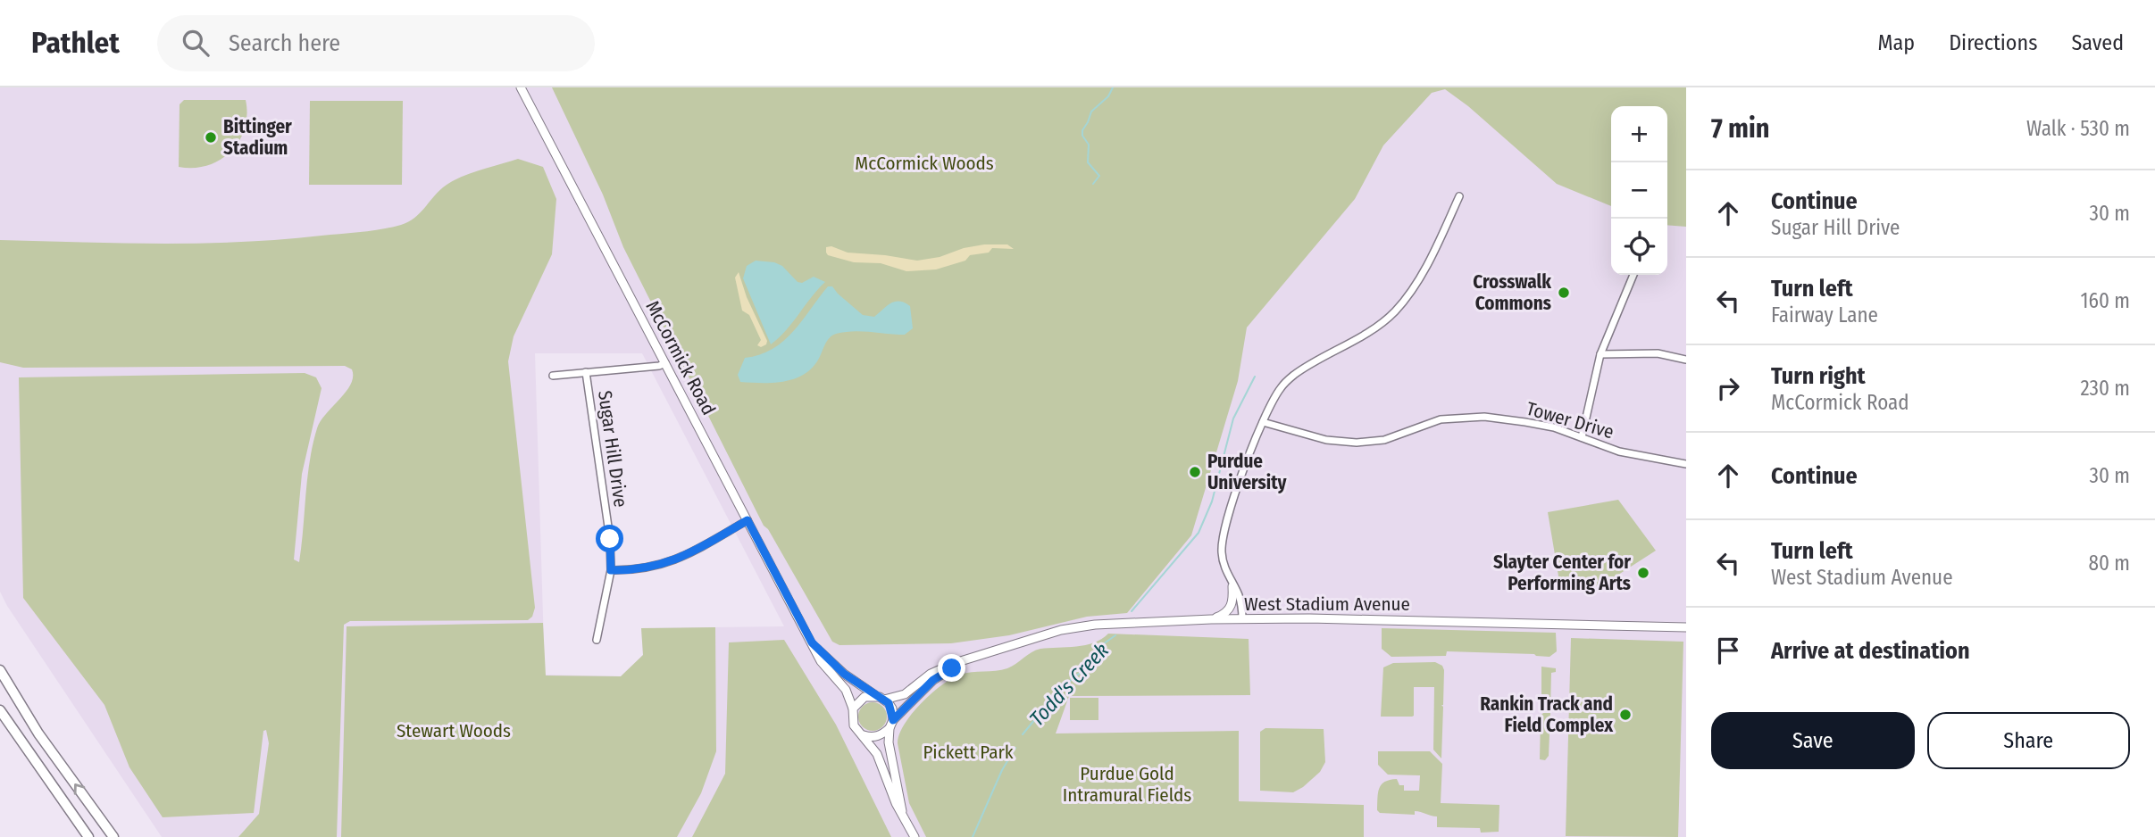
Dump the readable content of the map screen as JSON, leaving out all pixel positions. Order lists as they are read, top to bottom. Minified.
{"streets":{"street":["McCormick Road","Tower Drive","Sugar Hill Drive","West Stadium Avenue"]},"crossings":[["McCormick Road","West Stadium Avenue"]],"water":["Todd's Creek"],"parks":["McCormick Woods","Stewart Woods","Pickett Park","Purdue Gold Intramural Fields"],"places":["Bittinger Stadium","Crosswalk Commons","Purdue University","Slayter Center for Performing Arts","Rankin Track and Field Complex"],"page":{"header":"Pathlet","search":"Search here","nav":["Map","Directions","Saved"],"heading":["7 min","Walk · 530 m"],"map_buttons":["+","−"],"list":[["Continue","Sugar Hill Drive","30 m"],["Turn left","Fairway Lane","160 m"],["Turn right","McCormick Road","230 m"],["Continue","30 m"],["Turn left","West Stadium Avenue","80 m"],"Arrive at destination"],"buttons":["Save","Share"]}}
